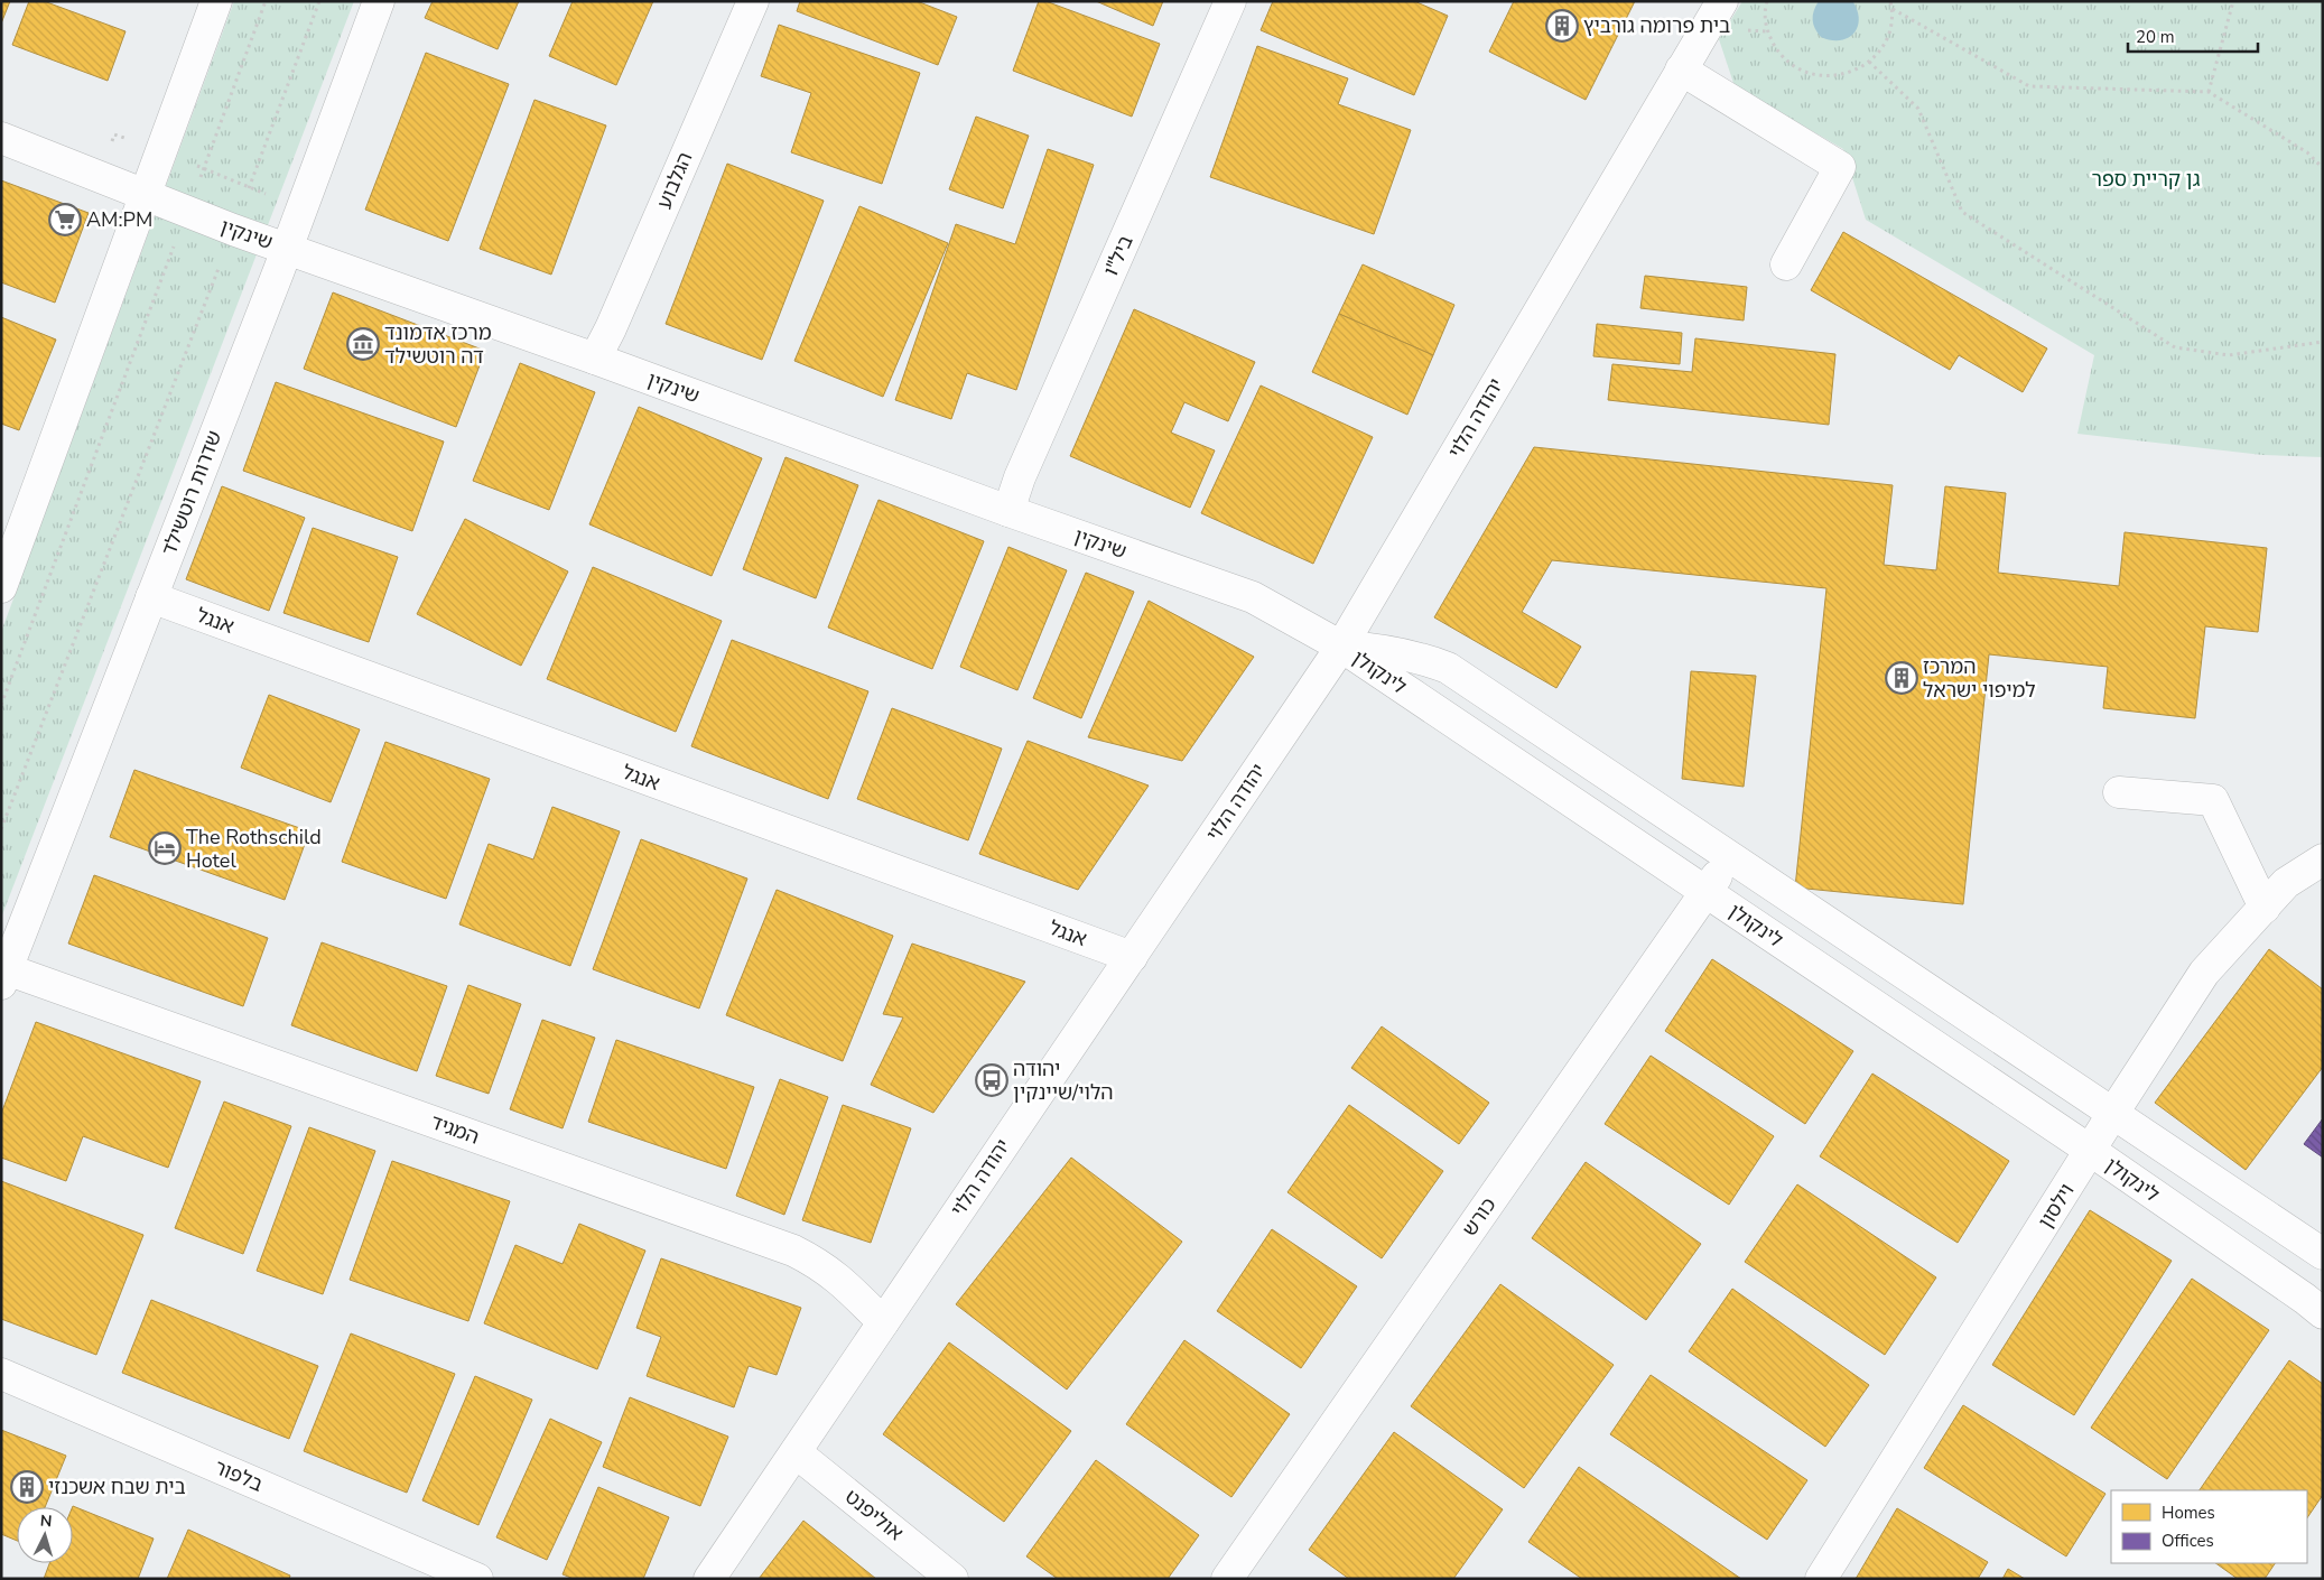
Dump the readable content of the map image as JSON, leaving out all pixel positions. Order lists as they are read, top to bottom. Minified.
{"streets":{"street":["הגלבוע","שינקין","ביל\"ו","יהודה הלוי","שדרות רוטשילד","אנגל","לינקולן","המגיד","וילסון","כורש","בלפור","אוליפנט"]},"crossings":[["הגלבוע","שינקין"],["שינקין","ביל\"ו"],["שינקין","יהודה הלוי"],["שינקין","שדרות רוטשילד"],["שינקין","לינקולן"],["יהודה הלוי","אנגל"],["יהודה הלוי","לינקולן"],["יהודה הלוי","המגיד"],["יהודה הלוי","אוליפנט"],["שדרות רוטשילד","אנגל"],["שדרות רוטשילד","המגיד"],["לינקולן","וילסון"],["לינקולן","כורש"]],"parks":["גן קריית ספר"],"places":{"building":["בית פרומה גורביץ","המרכז למיפוי ישראל","בית שבח אשכנזי"],"supermarket":["AM:PM"],"museum":["מרכז אדמונד דה רוטשילד"],"hotel":["The Rothschild Hotel"],"bus stop":["יהודה הלוי/שיינקין"]},"legend":["Homes","Offices"],"scale_bar":"20 m","north":"top"}
